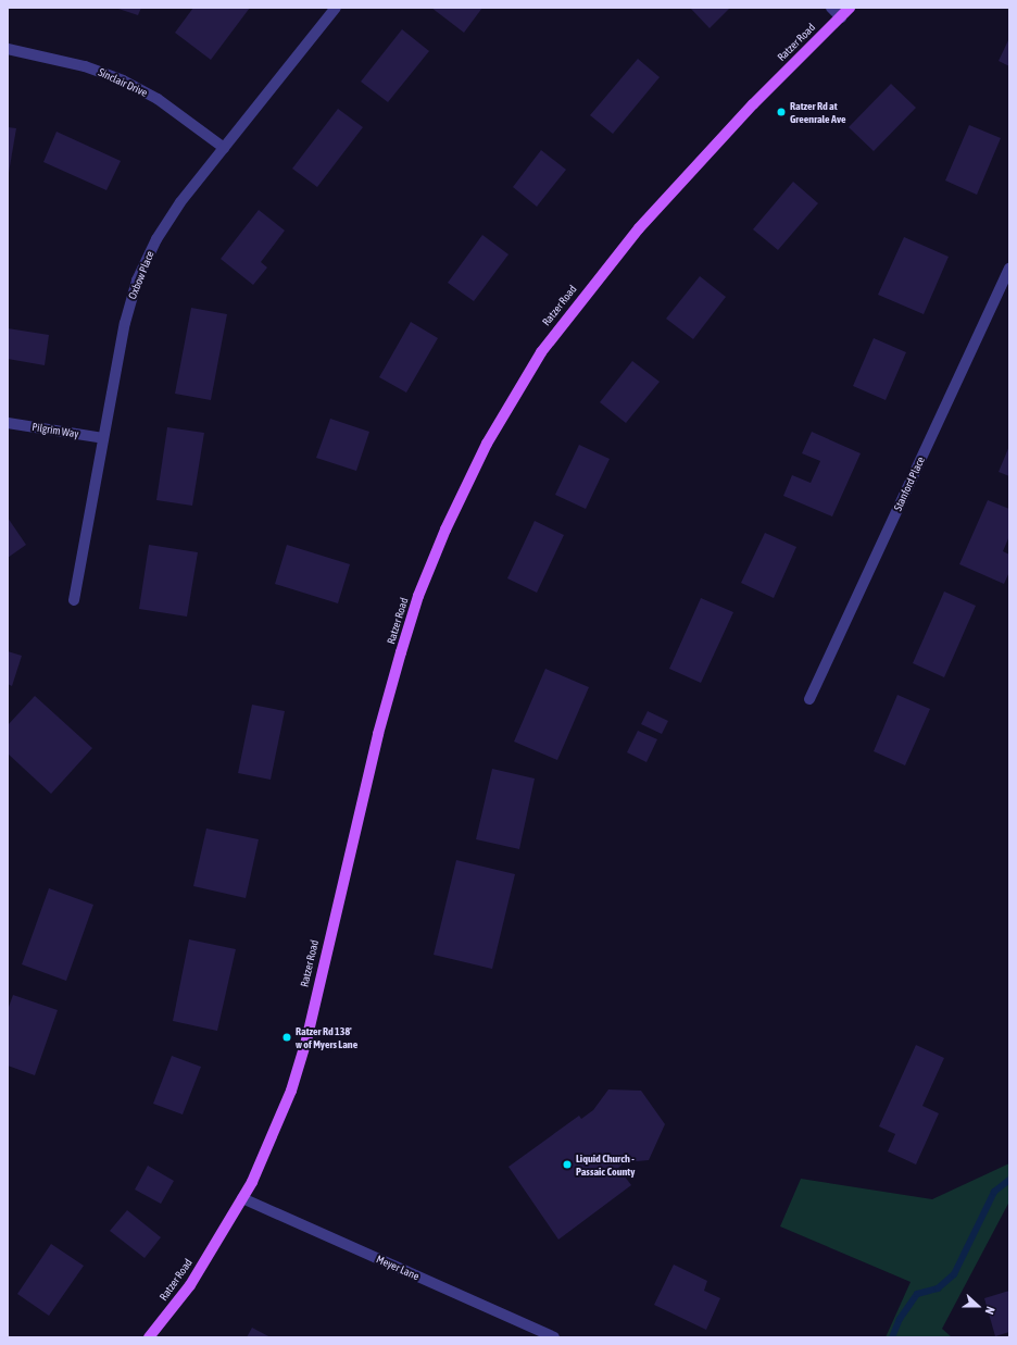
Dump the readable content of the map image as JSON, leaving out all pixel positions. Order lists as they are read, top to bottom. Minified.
{"streets":{"main road":["Ratzer Road"],"street":["Sinclair Drive","Oxbow Place","Pilgrim Way","Stanford Place","Meyer Lane"]},"crossings":[["Ratzer Road","Meyer Lane"],["Sinclair Drive","Oxbow Place"],["Oxbow Place","Pilgrim Way"]],"places":["Ratzer Rd at Greenrale Ave","Ratzer Rd 138' w of Myers Lane","Liquid Church - Passaic County"],"north":"right"}
